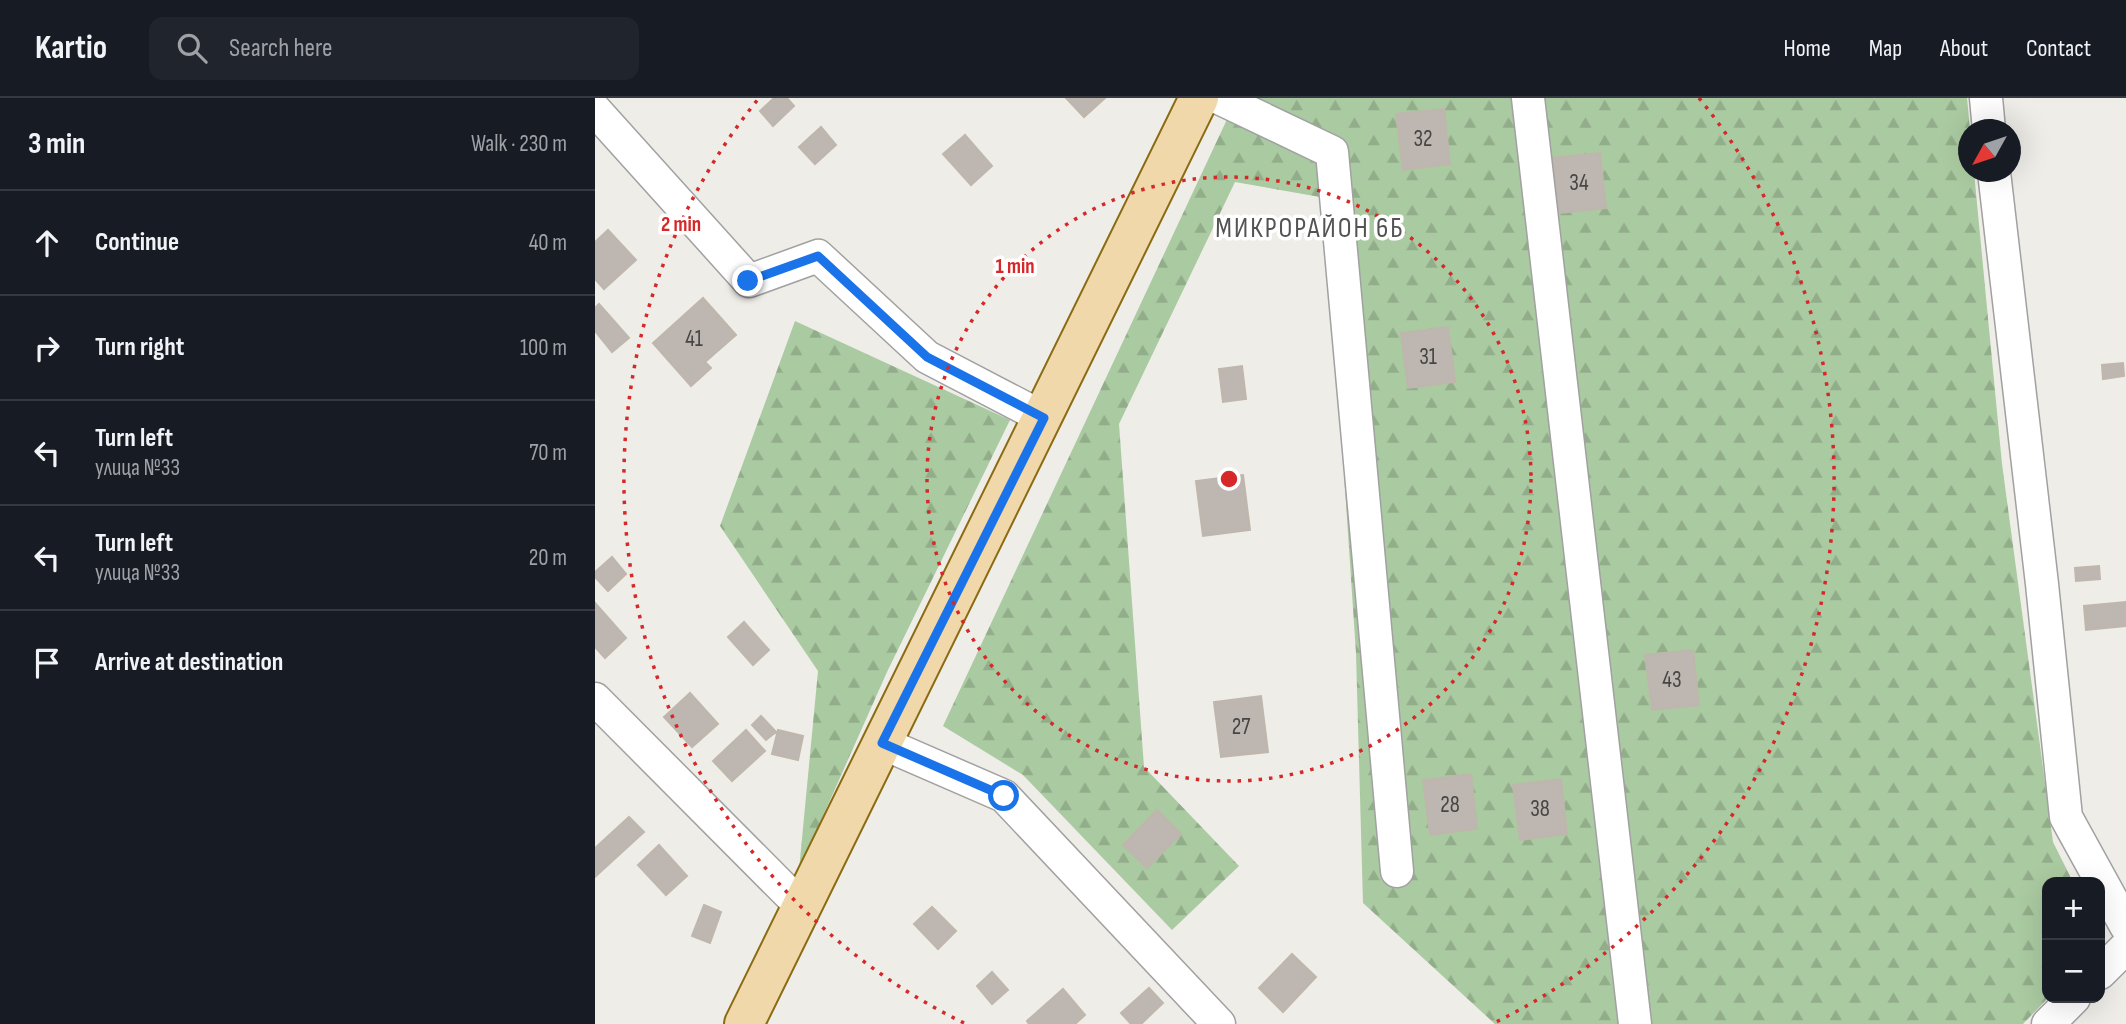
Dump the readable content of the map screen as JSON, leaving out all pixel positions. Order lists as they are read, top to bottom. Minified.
{"districts":["МИКРОРАЙОН 6Б"],"house_numbers":["32","34","41","31","43","27","28","38"],"north":"bottom left","page":{"header":"Kartio","search":"Search here","nav":["Home","Map","About","Contact"],"heading":["3 min","Walk · 230 m"],"list":[["Continue","40 m"],["Turn right","100 m"],["Turn left","улица №33","70 m"],["Turn left","улица №33","20 m"],"Arrive at destination"],"map_buttons":["+","−"]},"rings":["2 min","1 min"]}
